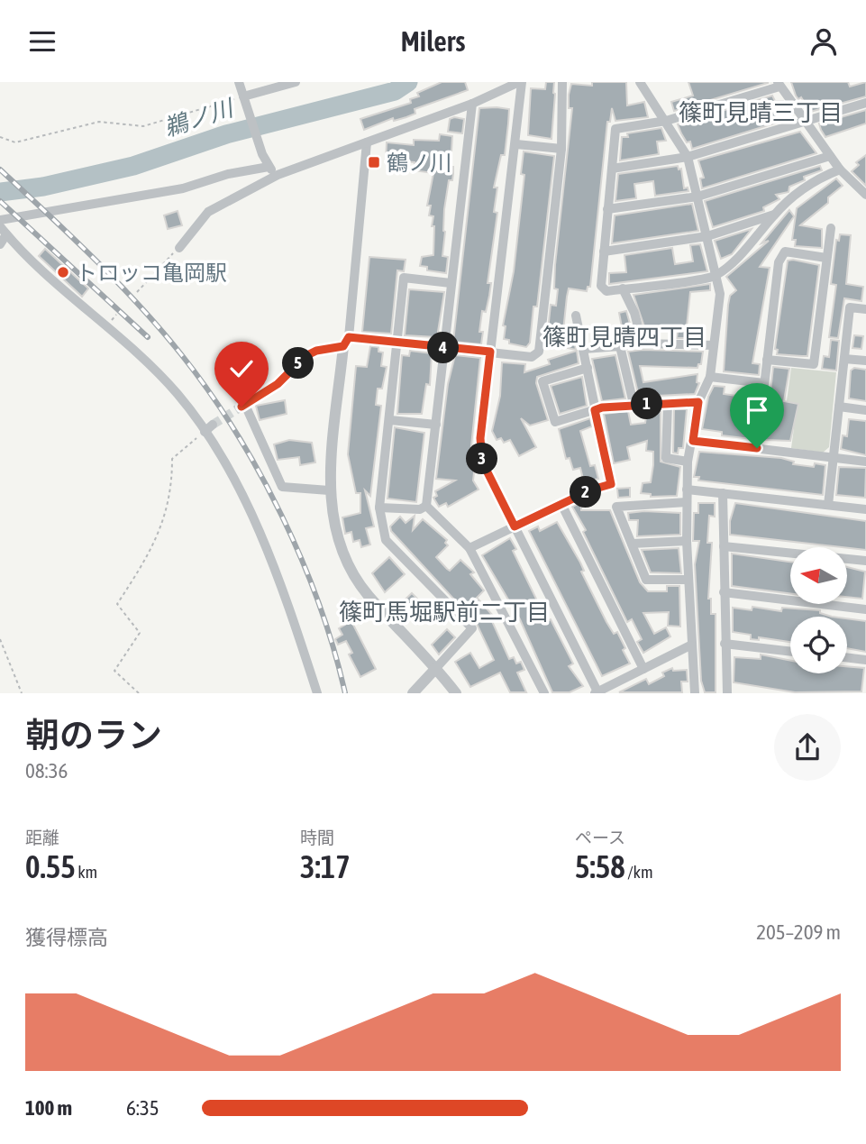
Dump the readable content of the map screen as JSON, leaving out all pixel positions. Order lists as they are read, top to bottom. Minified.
{"districts":["篠町見晴三丁目","篠町見晴四丁目","篠町馬堀駅前二丁目"],"water":["鵜ノ川"],"places":{"transit":["鶴ノ川"],"other":["トロッコ亀岡駅"]},"north":"left","page":{"header":"Milers","pins":["4","5","1","3","2"],"heading":["朝のラン","08:36"],"stats":[["距離","0.55 km"],["時間","3:17"],["ペース","5:58 /km"]],"chart":["獲得標高","205–209 m"],"list":[{"name":"100 m","note":"6:35"}]}}
